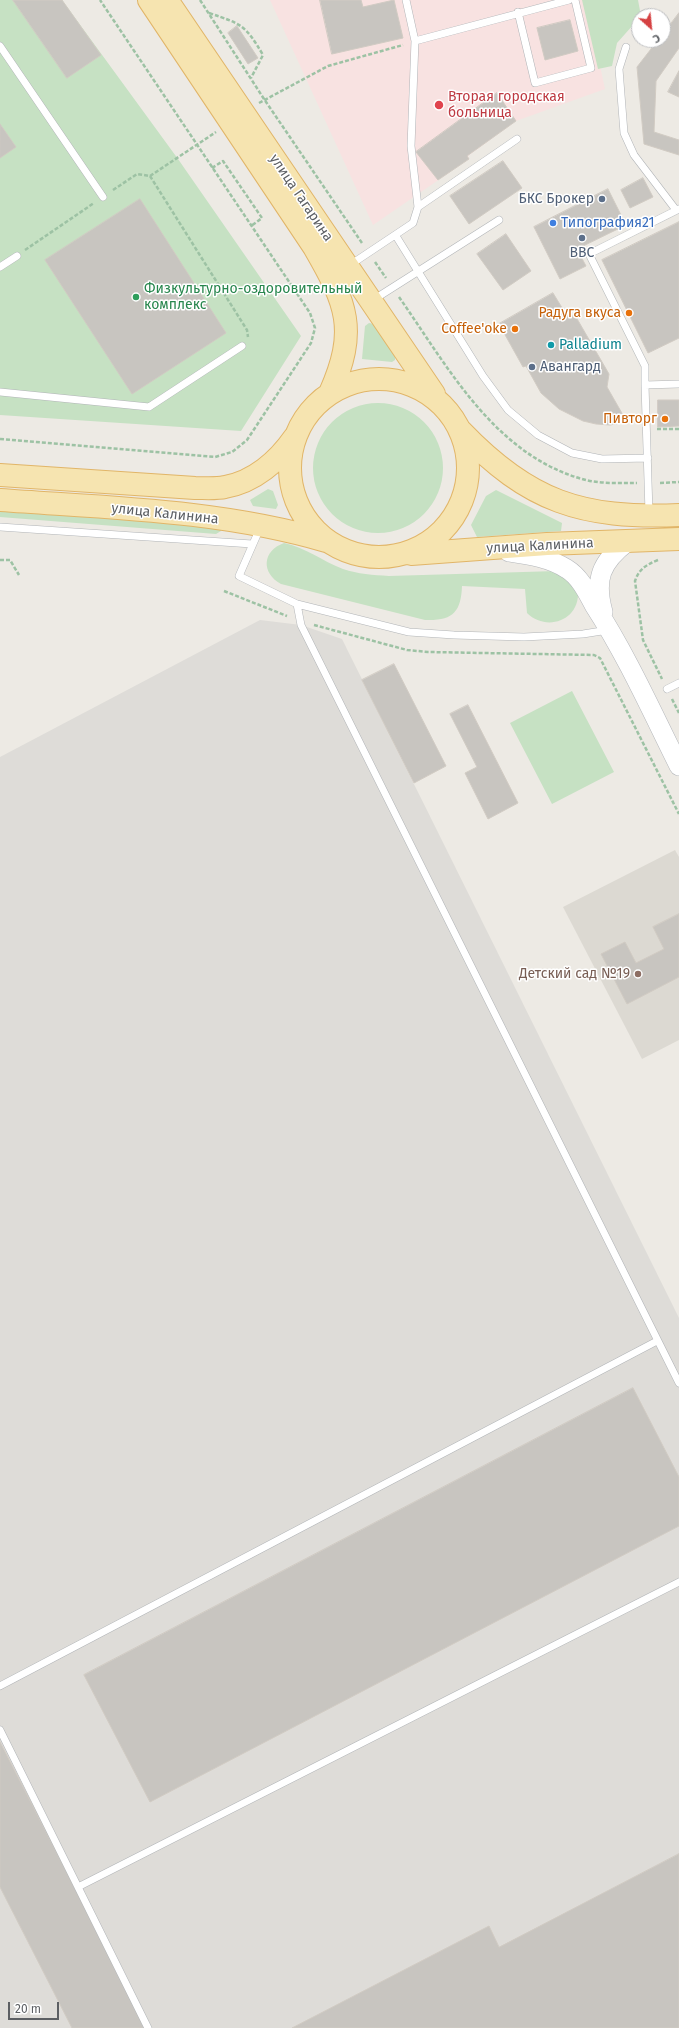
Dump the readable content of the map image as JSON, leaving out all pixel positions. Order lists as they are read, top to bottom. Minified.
{"streets":{"main road":["улица Гагарина","улица Калинина"]},"crossings":[["улица Гагарина","улица Калинина"]],"places":["Вторая городская больница","БКС Брокер","Типография21","ВВС","Физкультурно-оздоровительный комплекс","Радуга вкуса","Coffee'oke","Palladium","Авангард","Пивторг","Детский сад №19"],"scale_bar":"20 m","north":"bottom right"}
